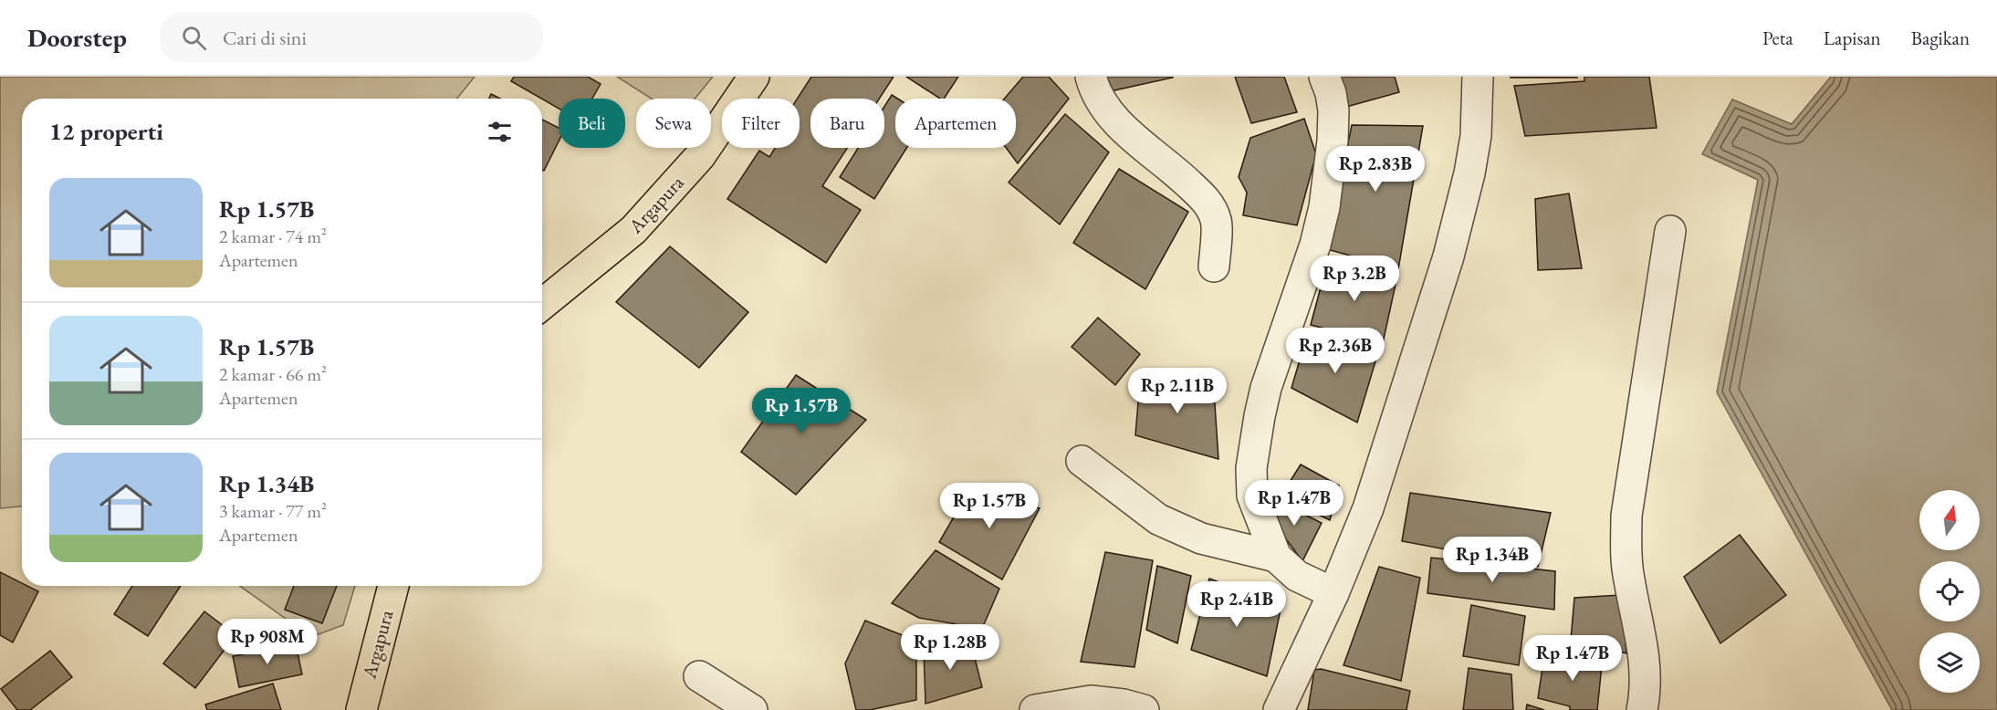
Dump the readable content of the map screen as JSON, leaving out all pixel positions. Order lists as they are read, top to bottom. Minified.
{"streets":{"highway":["Argapura"]},"north":"top","page":{"header":"Doorstep","search":"Cari di sini","nav":["Peta","Lapisan","Bagikan"],"chip":["Beli","Sewa","Filter","Baru","Apartemen"],"heading":"12 properti","price":["Rp 2.83B","Rp 3.2B","Rp 2.36B","Rp 2.11B","Rp 1.57B","Rp 1.47B","Rp 1.57B","Rp 1.34B","Rp 2.41B","Rp 908M","Rp 1.28B","Rp 1.47B"],"list":[{"name":"Rp 1.57B","note":"2 kamar · 74 m² · Apartemen"},{"name":"Rp 1.57B","note":"2 kamar · 66 m² · Apartemen"},{"name":"Rp 1.34B","note":"3 kamar · 77 m² · Apartemen"}]}}
